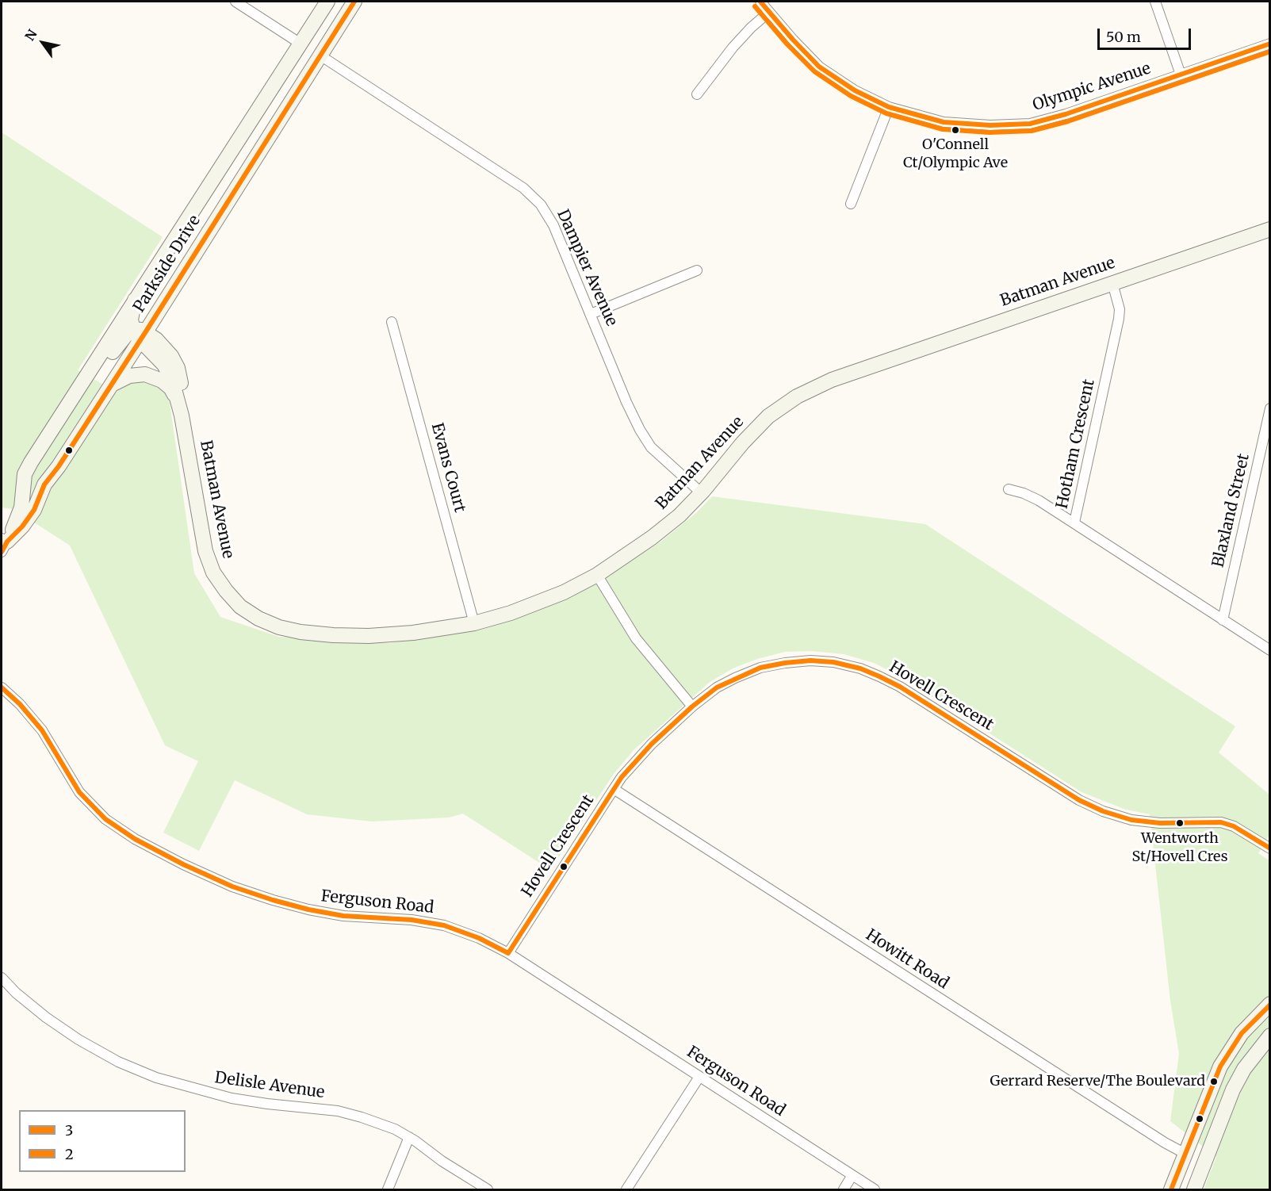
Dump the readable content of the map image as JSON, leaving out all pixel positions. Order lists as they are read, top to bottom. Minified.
{"streets":{"street":["Olympic Avenue","Parkside Drive","Dampier Avenue","Batman Avenue","Hotham Crescent","Evans Court","Blaxland Street","Hovell Crescent","Ferguson Road","Howitt Road","Delisle Avenue"]},"crossings":[["Parkside Drive","Dampier Avenue"],["Parkside Drive","Batman Avenue"],["Dampier Avenue","Batman Avenue"],["Batman Avenue","Hotham Crescent"],["Batman Avenue","Evans Court"],["Hotham Crescent","Blaxland Street"],["Hovell Crescent","Ferguson Road"],["Hovell Crescent","Howitt Road"]],"places":["O'Connell Ct/Olympic Ave","Wentworth St/Hovell Cres","Gerrard Reserve/The Boulevard"],"lines":["transit line 3","transit line 2"],"legend":["3","2"],"scale_bar":"50 m","north":"top left"}
